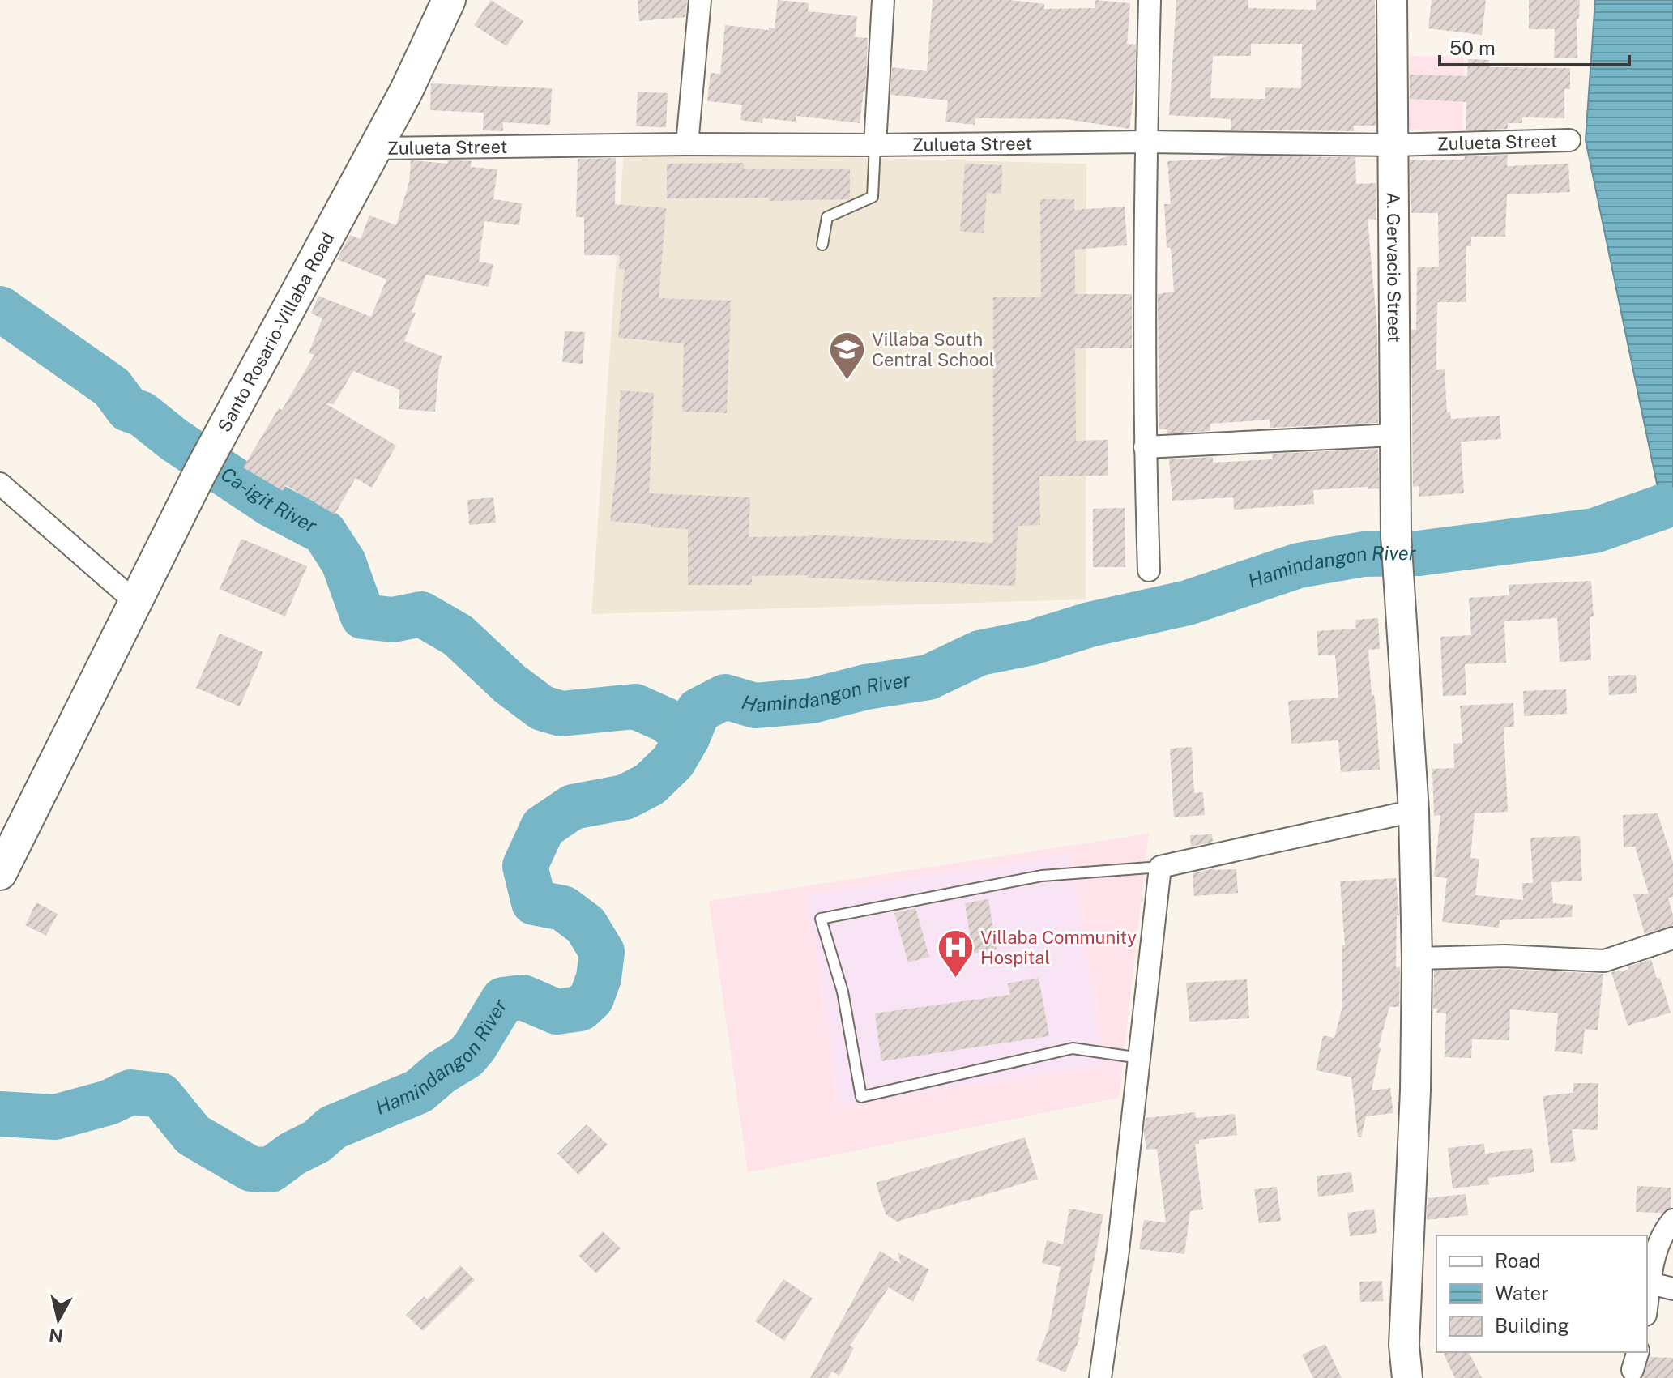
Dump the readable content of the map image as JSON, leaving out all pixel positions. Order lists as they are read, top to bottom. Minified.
{"streets":{"main road":["Santo Rosario-Villaba Road"],"street":["Zulueta Street","A. Gervacio Street"]},"crossings":[["Zulueta Street","A. Gervacio Street"],["Zulueta Street","Santo Rosario-Villaba Road"]],"water":["Ca-igit River","Hamindangon River"],"places":{"school or university":["Villaba South Central School"],"hospital":["Villaba Community Hospital"]},"legend":["Road","Water","Building"],"scale_bar":"50 m","north":"bottom"}
